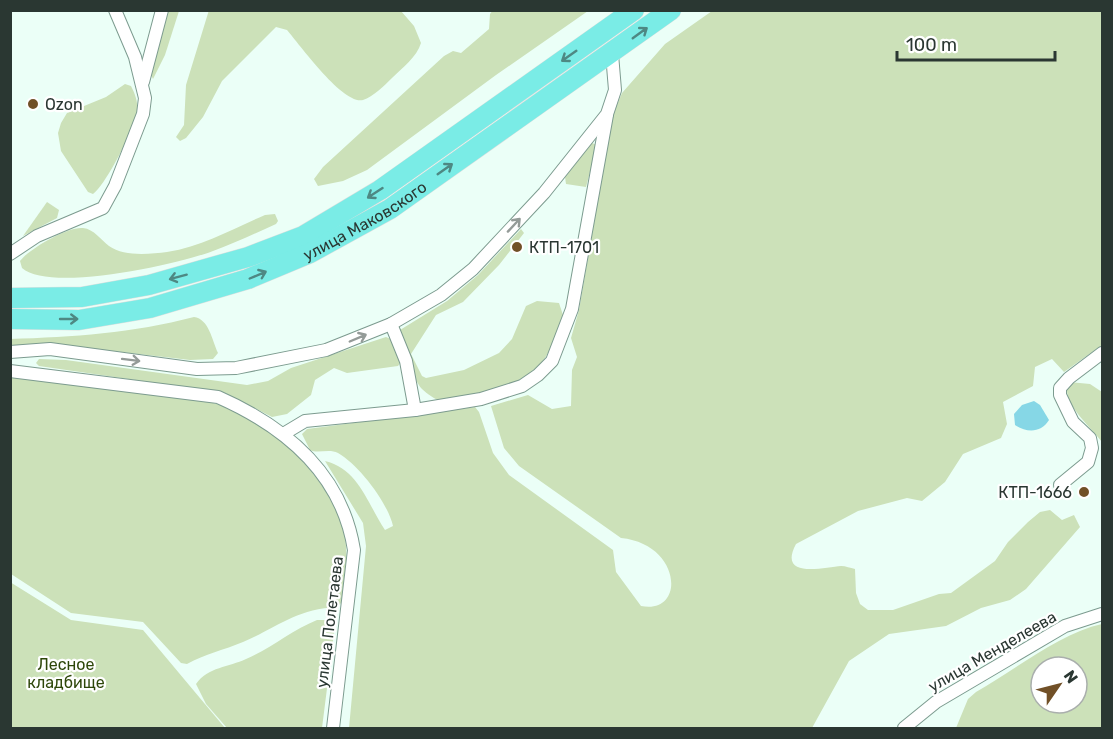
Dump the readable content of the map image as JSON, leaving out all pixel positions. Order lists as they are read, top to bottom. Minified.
{"streets":{"highway":["улица Маковского"],"street":["улица Полетаева","улица Менделеева"]},"parks":["Лесное кладбище"],"places":["Ozon","КТП-1701","КТП-1666"],"scale_bar":"100 m","north":"top right"}
